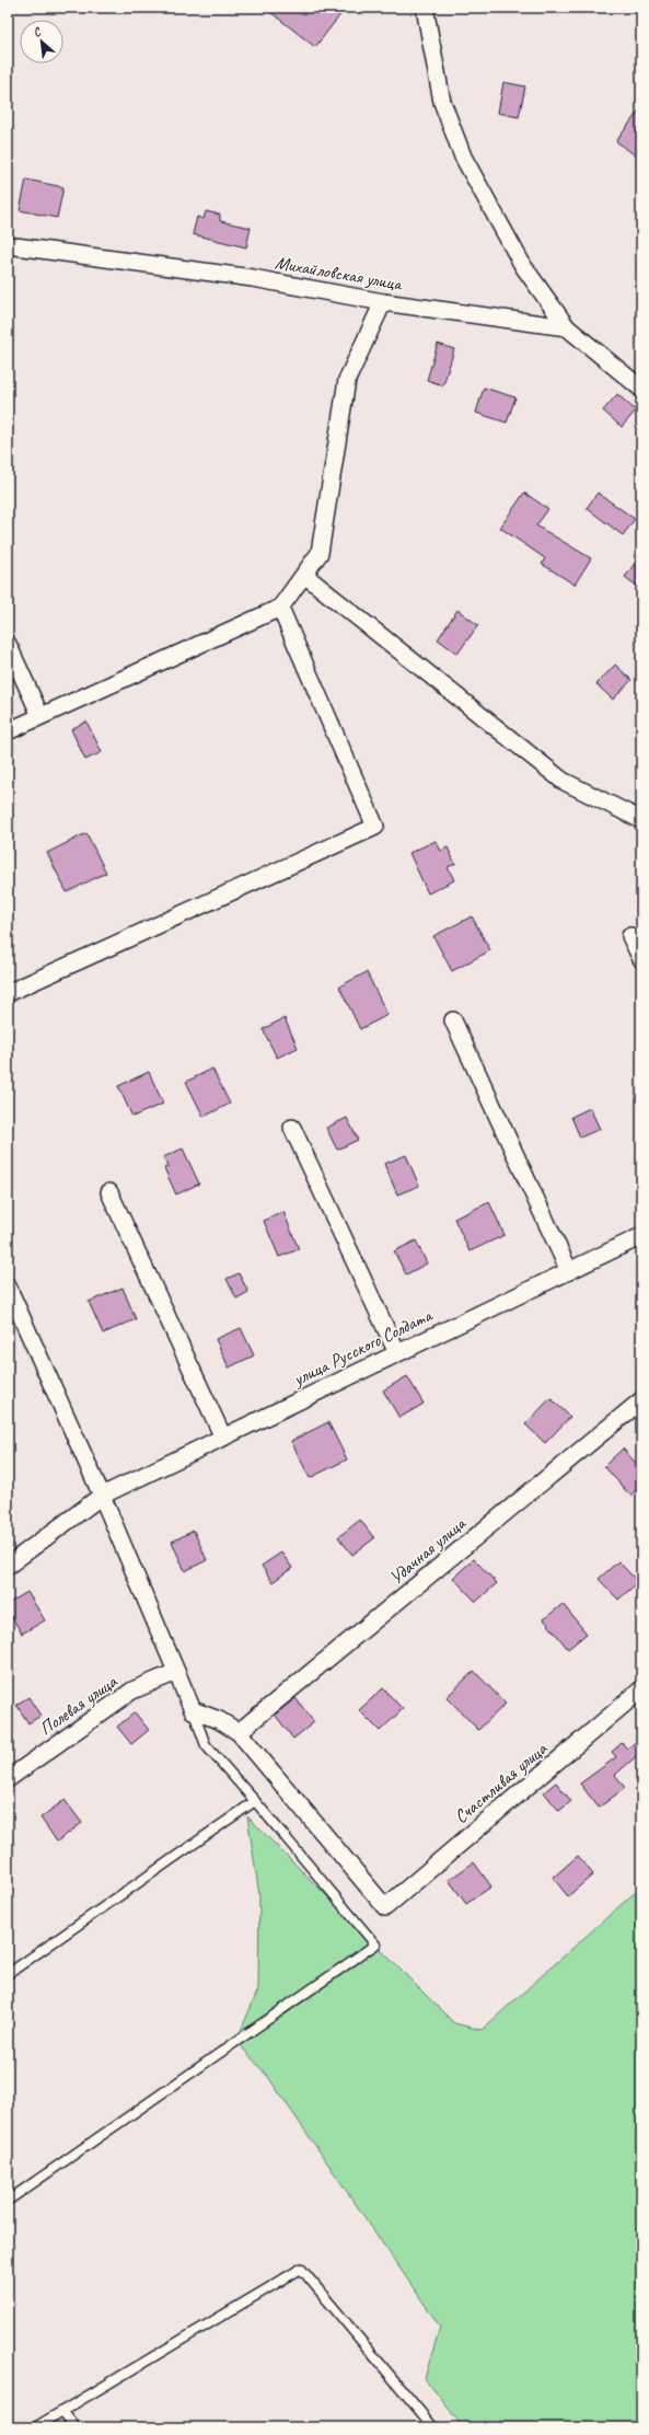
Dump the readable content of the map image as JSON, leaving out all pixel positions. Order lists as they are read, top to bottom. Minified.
{"streets":{"street":["Михайловская улица","улица Русского Солдата","Удачная улица","Полевая улица","Счастливая улица"]},"crossings":[["Удачная улица","Счастливая улица"]],"north":"top left"}
